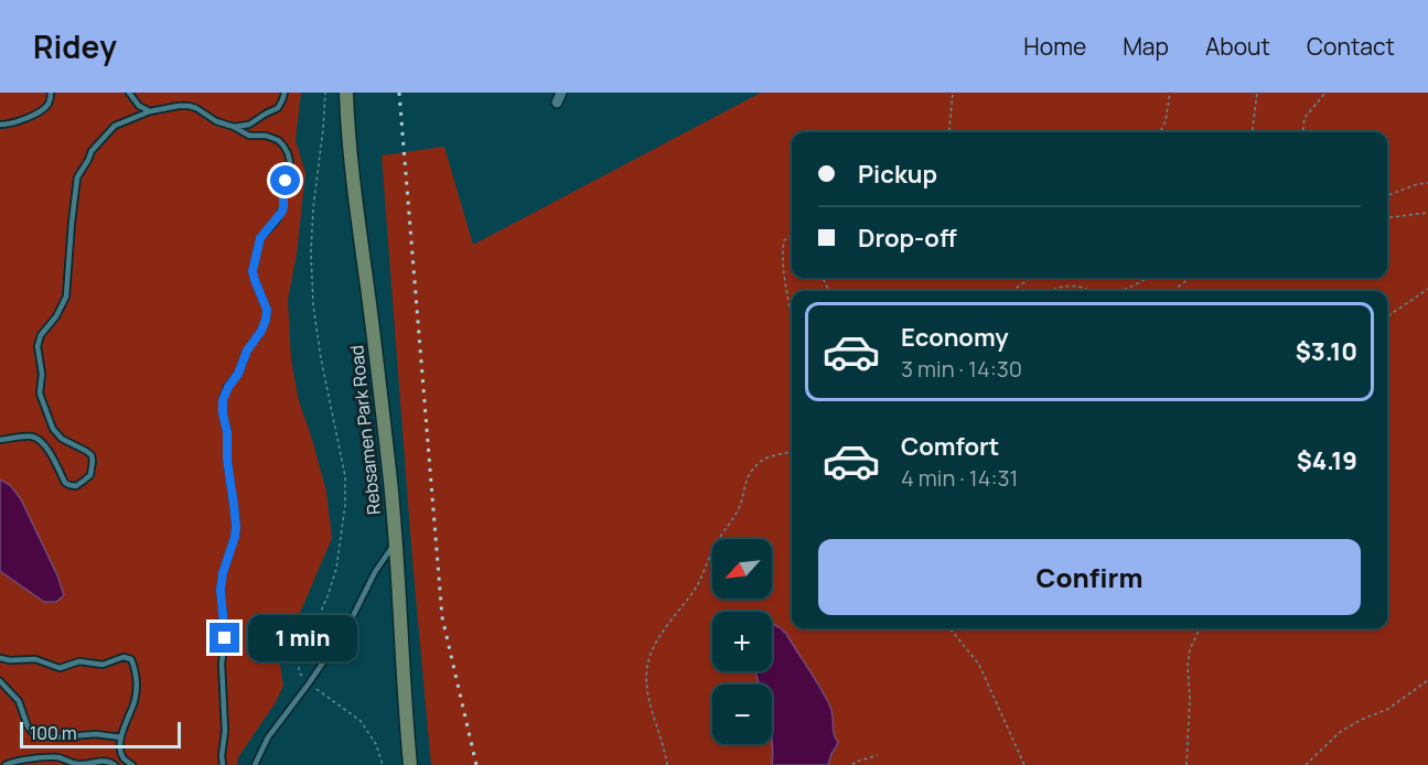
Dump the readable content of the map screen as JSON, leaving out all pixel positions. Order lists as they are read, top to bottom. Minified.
{"streets":{"street":["Rebsamen Park Road"]},"scale_bar":"100 m","north":"bottom left","page":{"header":"Ridey","nav":["Home","Map","About","Contact"],"banner":["Pickup","Drop-off"],"list":[{"name":"Economy","note":"3 min · 14:30","value":"$3.10"},{"name":"Comfort","note":"4 min · 14:31","value":"$4.19"}],"buttons":"Confirm","map_buttons":["+","−"],"bubble":"1 min","scale":"100 m"}}
